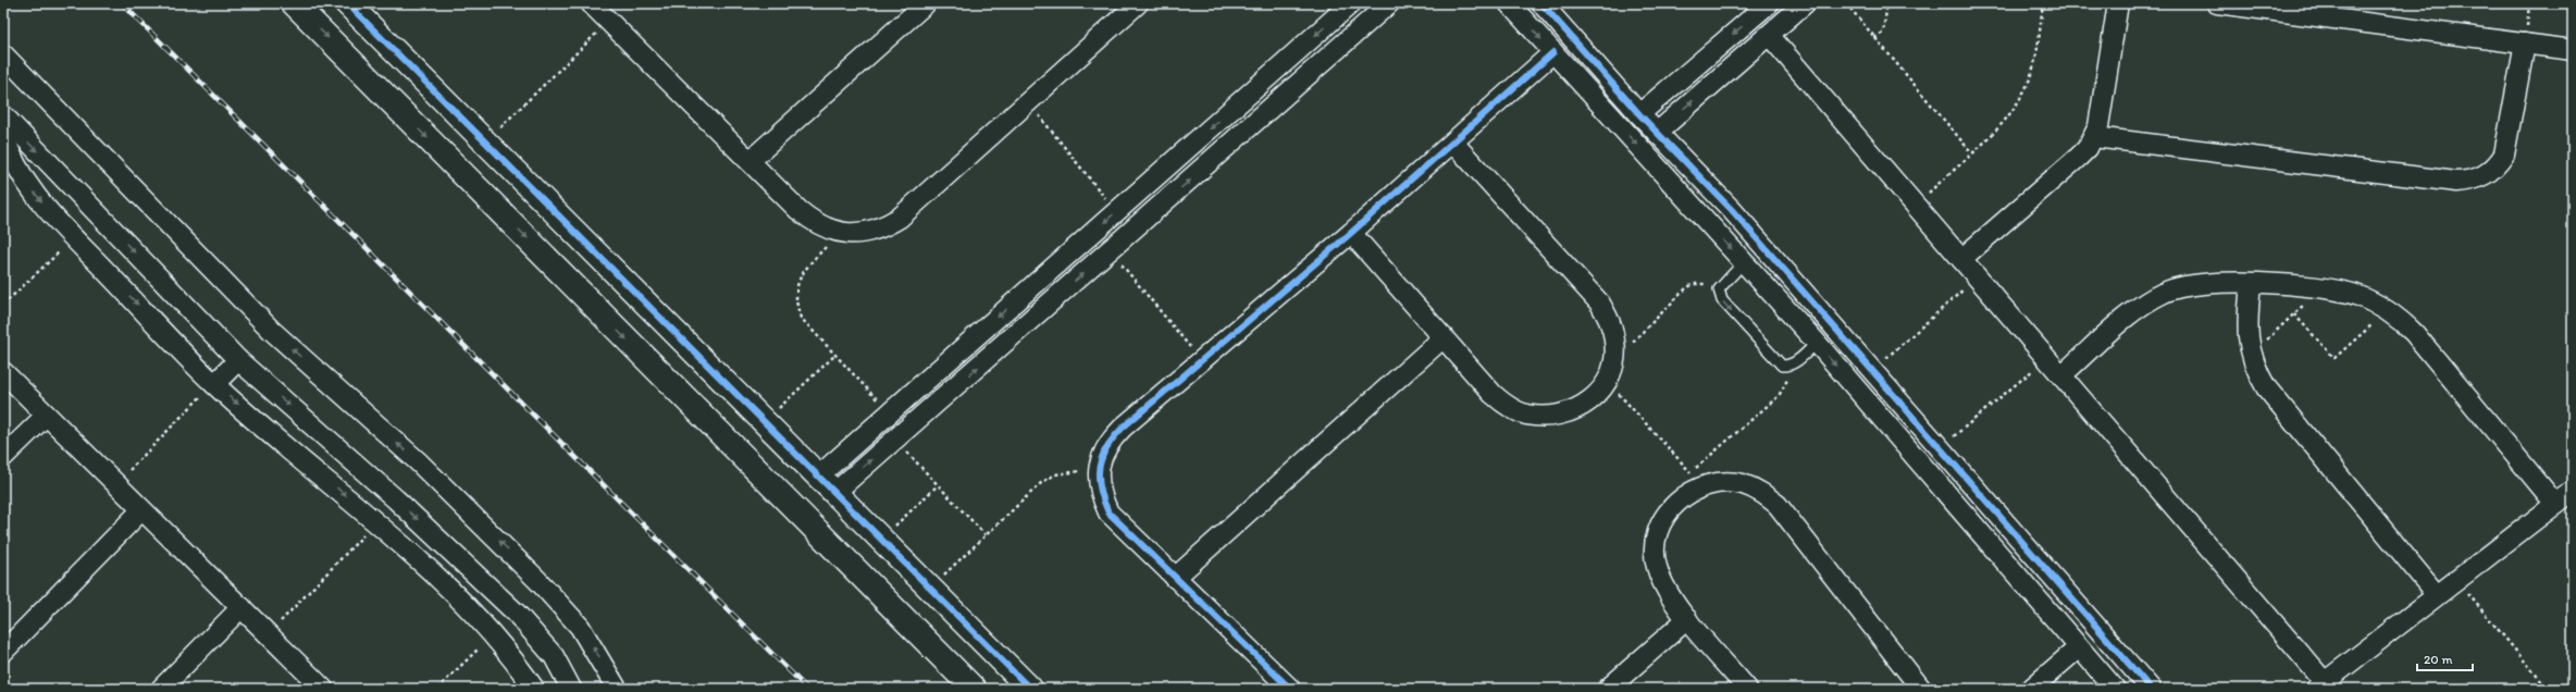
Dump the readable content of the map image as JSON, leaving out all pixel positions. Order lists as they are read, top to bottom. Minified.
{"scale_bar":"20 m"}
